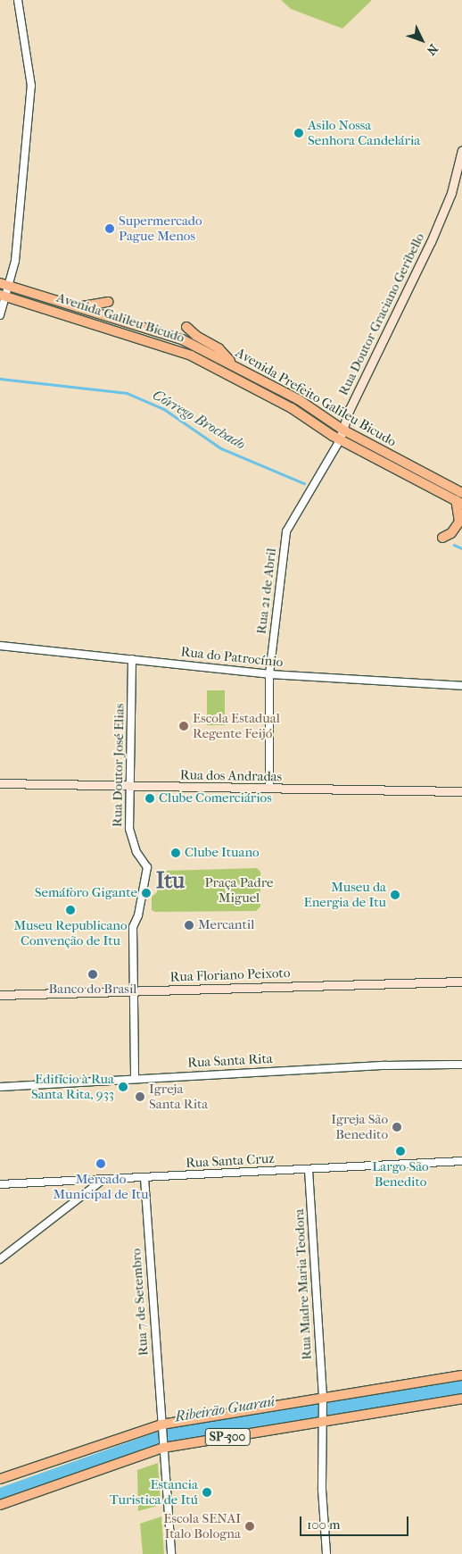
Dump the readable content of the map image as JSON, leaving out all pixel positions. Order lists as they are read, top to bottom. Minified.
{"streets":{"main road":["Rua Doutor Graciano Geribello","Avenida Galileu Bicudo","Avenida Prefeito Galileu Bicudo","Rua dos Andradas","Rua Floriano Peixoto","SP-300"],"street":["Rua 21 de Abril","Rua do Patrocínio","Rua Doutor José Elias","Rua Santa Rita","Rua Santa Cruz","Rua Madre Maria Teodora","Rua 7 de Setembro"]},"crossings":[["Rua Doutor Graciano Geribello","Avenida Galileu Bicudo"],["Rua Doutor Graciano Geribello","Avenida Prefeito Galileu Bicudo"],["Rua Doutor Graciano Geribello","Rua 21 de Abril"],["Avenida Galileu Bicudo","Avenida Prefeito Galileu Bicudo"],["Rua 21 de Abril","Rua do Patrocínio"],["Rua 21 de Abril","Rua dos Andradas"],["Rua do Patrocínio","Rua Doutor José Elias"],["Rua Doutor José Elias","Rua dos Andradas"],["Rua Doutor José Elias","Rua Floriano Peixoto"],["Rua Santa Cruz","Rua Madre Maria Teodora"],["Rua Santa Cruz","Rua 7 de Setembro"],["Rua Madre Maria Teodora","SP-300"],["Rua 7 de Setembro","SP-300"]],"districts":["Itu"],"water":["Córrego Brochado","Ribeirão Guaraú"],"parks":["Praça Padre Miguel"],"places":["Asilo Nossa Senhora Candelária","Supermercado Pague Menos","Escola Estadual Regente Feijó","Clube Comerciários","Clube Ituano","Semáforo Gigante","Museu da Energia de Itu","Museu Republicano Convenção de Itu","Mercantil","Banco do Brasil","Edifício à Rua Santa Rita, 933","Igreja Santa Rita","Igreja São Benedito","Largo São Benedito","Mercado Municipal de Itu","Estancia Turistica de Itú","Escola SENAI Italo Bologna"],"scale_bar":"100 m","north":"bottom right"}
